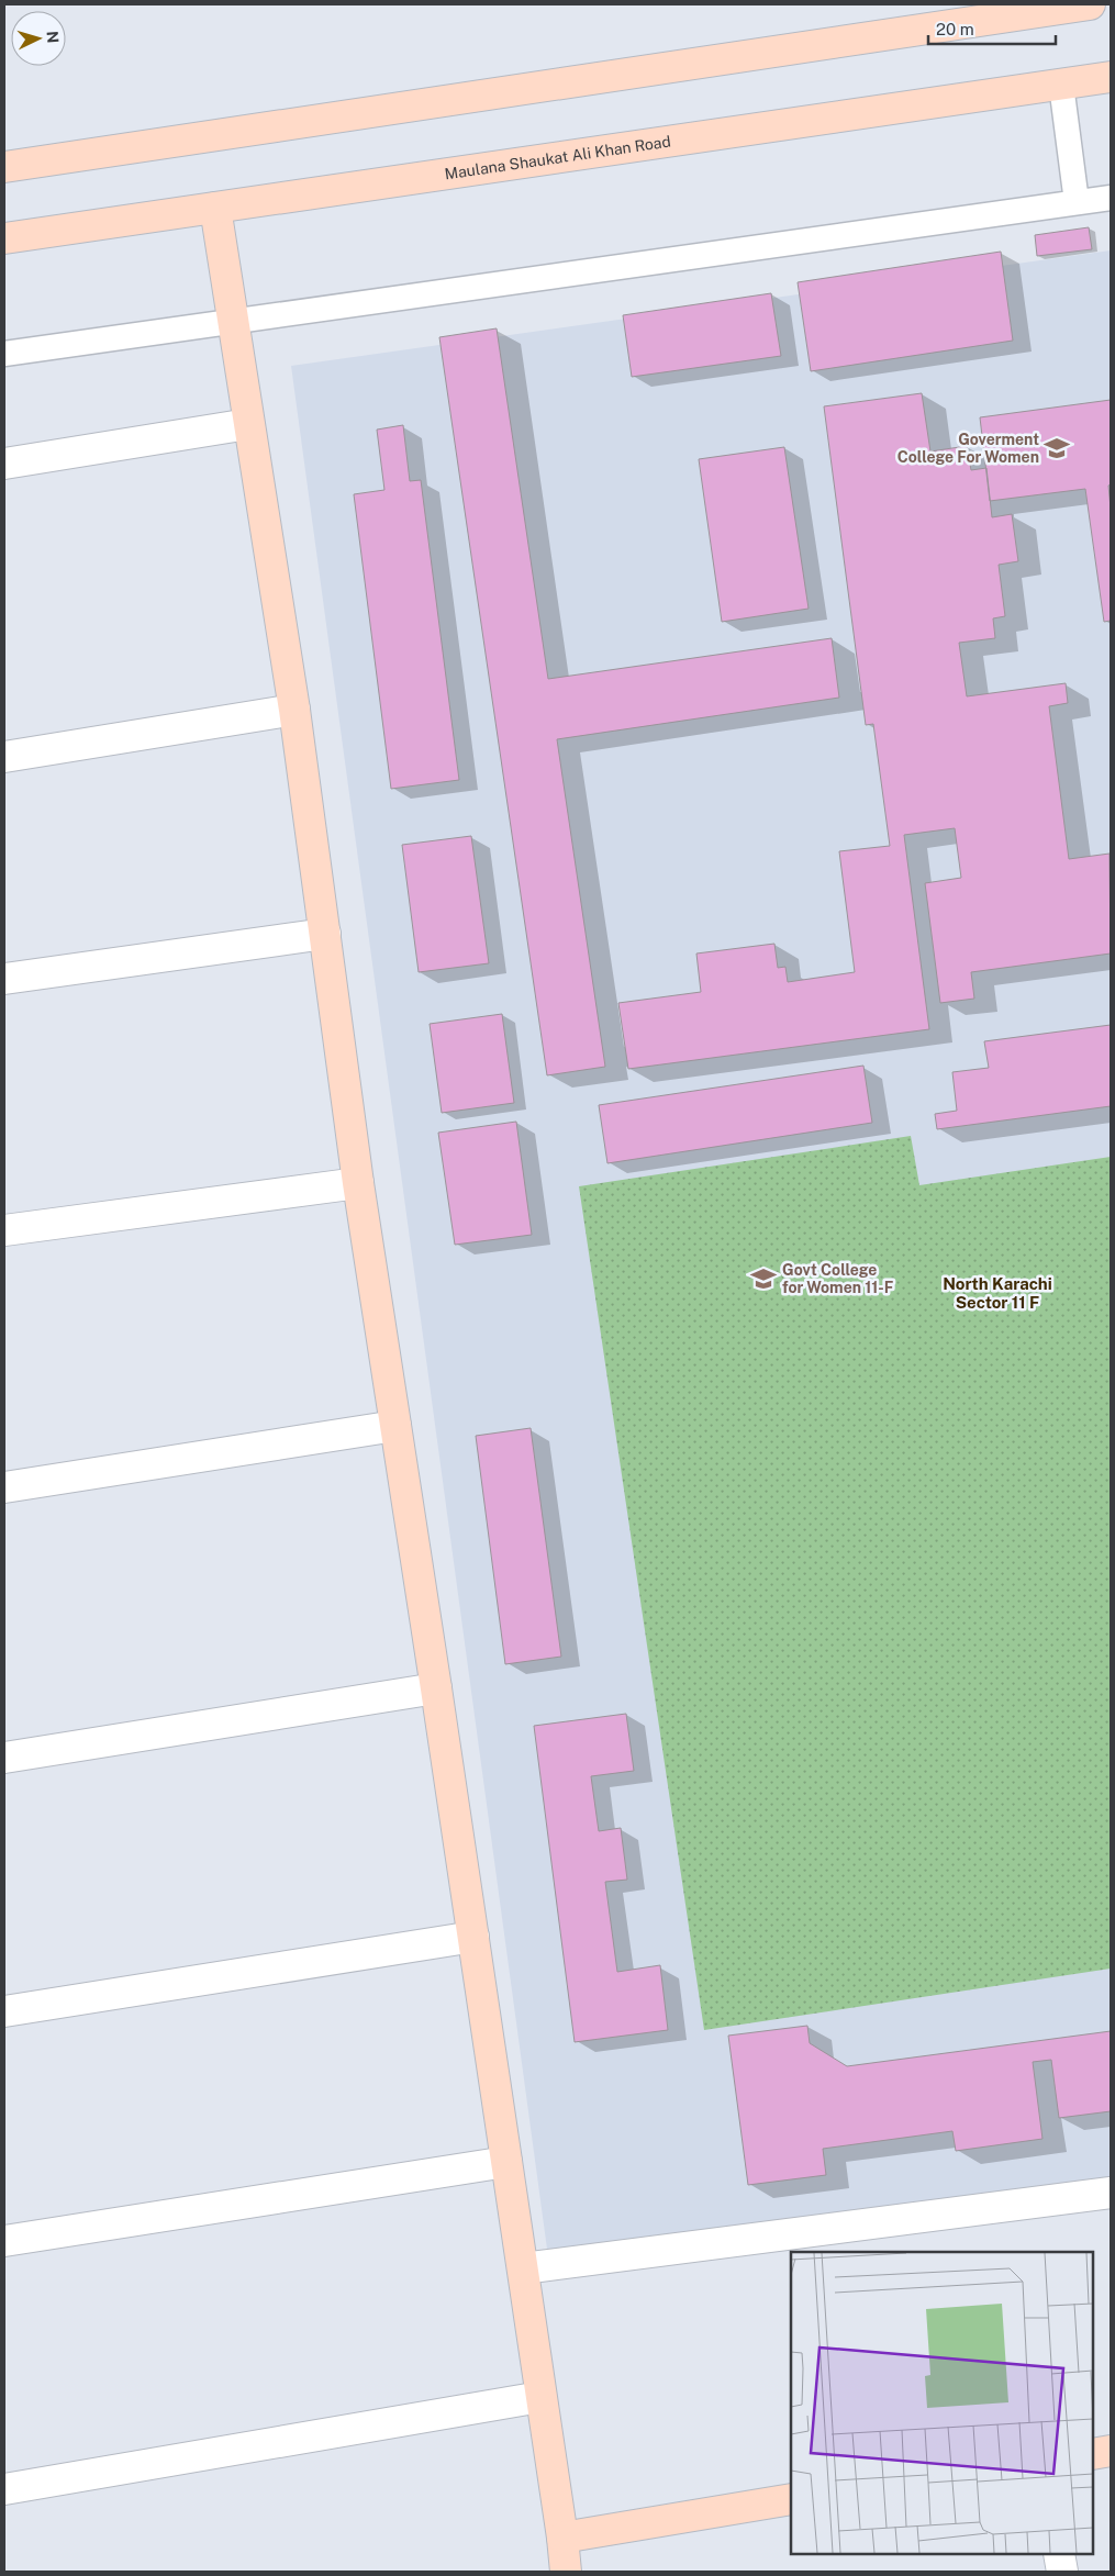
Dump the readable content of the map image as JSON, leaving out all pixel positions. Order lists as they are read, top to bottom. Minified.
{"streets":{"street":["Maulana Shaukat Ali Khan Road"]},"districts":["North Karachi Sector 11 F"],"places":{"school or university":["Goverment College For Women","Govt College for Women 11-F"]},"scale_bar":"20 m","north":"right"}
